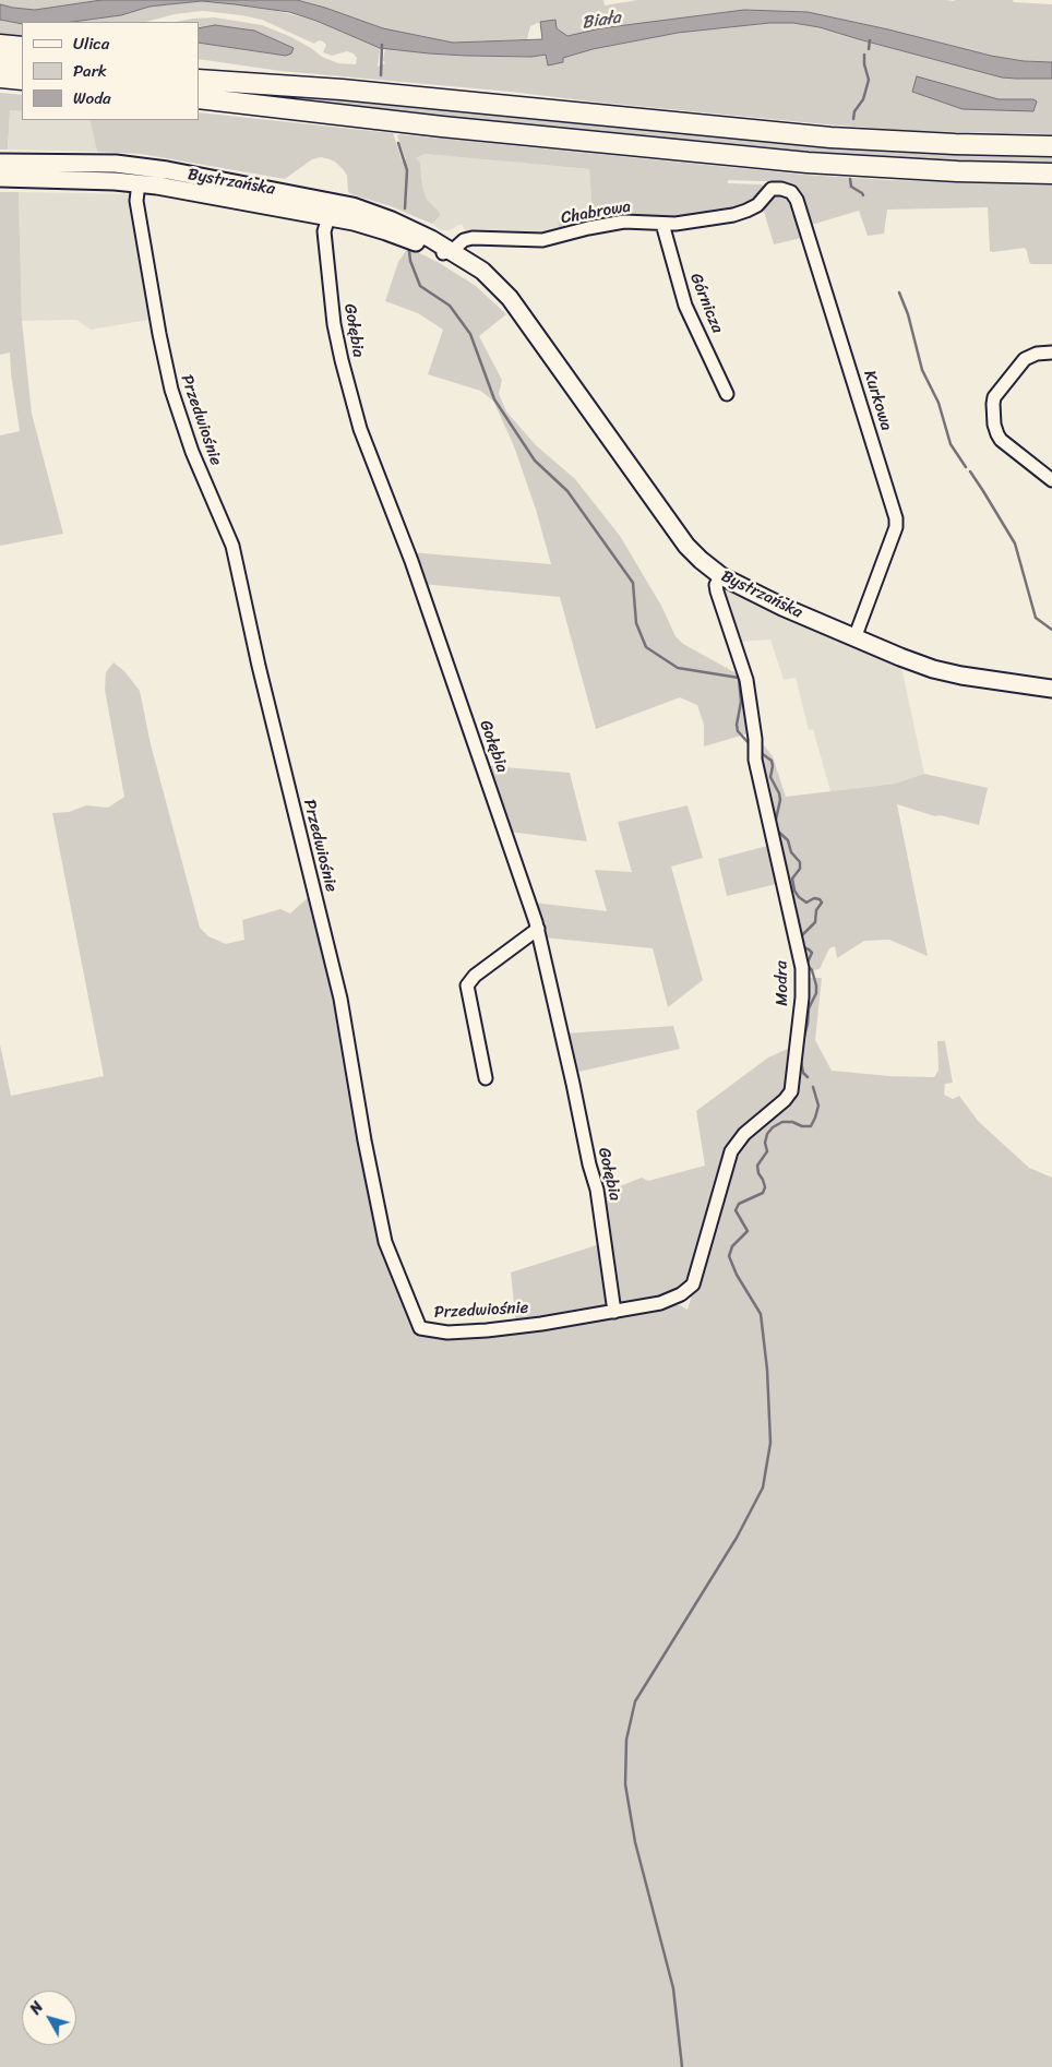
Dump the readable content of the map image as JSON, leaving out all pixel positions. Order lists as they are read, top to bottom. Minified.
{"streets":{"main road":["Bystrzańska"],"street":["Chabrowa","Górnicza","Gołębia","Kurkowa","Przedwiośnie","Modra"]},"crossings":[["Bystrzańska","Chabrowa"],["Bystrzańska","Gołębia"],["Bystrzańska","Kurkowa"],["Bystrzańska","Przedwiośnie"],["Bystrzańska","Modra"],["Chabrowa","Górnicza"],["Chabrowa","Kurkowa"],["Gołębia","Przedwiośnie"],["Gołębia","Modra"],["Przedwiośnie","Modra"]],"water":["Biała"],"legend":["Ulica","Park","Woda"],"north":"top left"}
